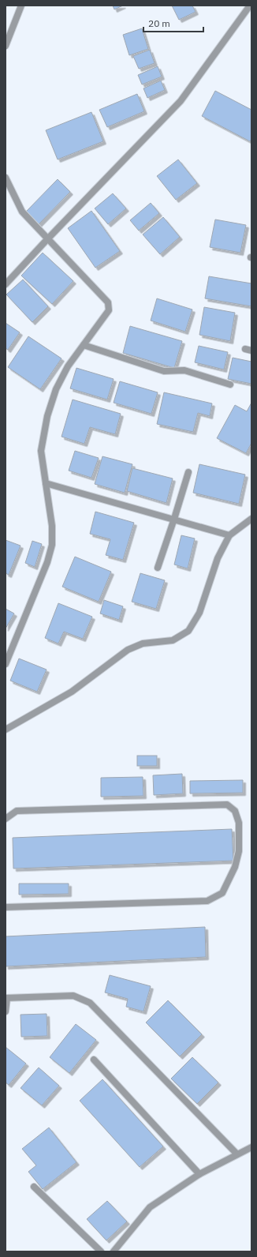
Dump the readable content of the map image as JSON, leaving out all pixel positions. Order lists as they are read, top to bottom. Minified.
{"scale_bar":"20 m"}
